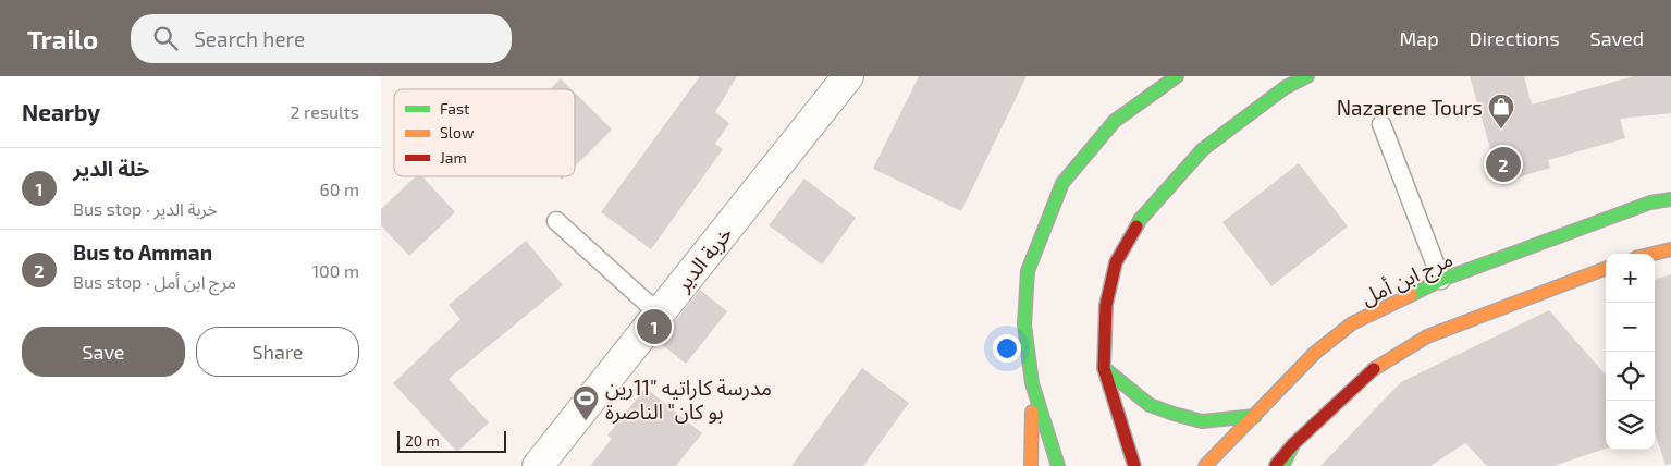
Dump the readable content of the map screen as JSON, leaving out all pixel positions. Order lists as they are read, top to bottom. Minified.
{"streets":{"main road":["مرج ابن أمل"],"street":["خربة الدير"]},"places":{"shop":["Nazarene Tours"],"sports":["مدرسة كاراتيه \"11رين بو كان\" الناصرة"]},"legend":["Fast","Slow","Jam"],"scale_bar":"20 m","page":{"header":"Trailo","search":"Search here","nav":["Map","Directions","Saved"],"heading":["Nearby","2 results"],"pins":["2","1"],"list":[{"mark":"1","name":"خلة الدير","note":"Bus stop · خربة الدير","value":"60 m"},{"mark":"2","name":"Bus to Amman","note":"Bus stop · مرج ابن أمل","value":"100 m"}],"map_buttons":["+","−"],"buttons":["Save","Share"],"scale":"20 m"}}
